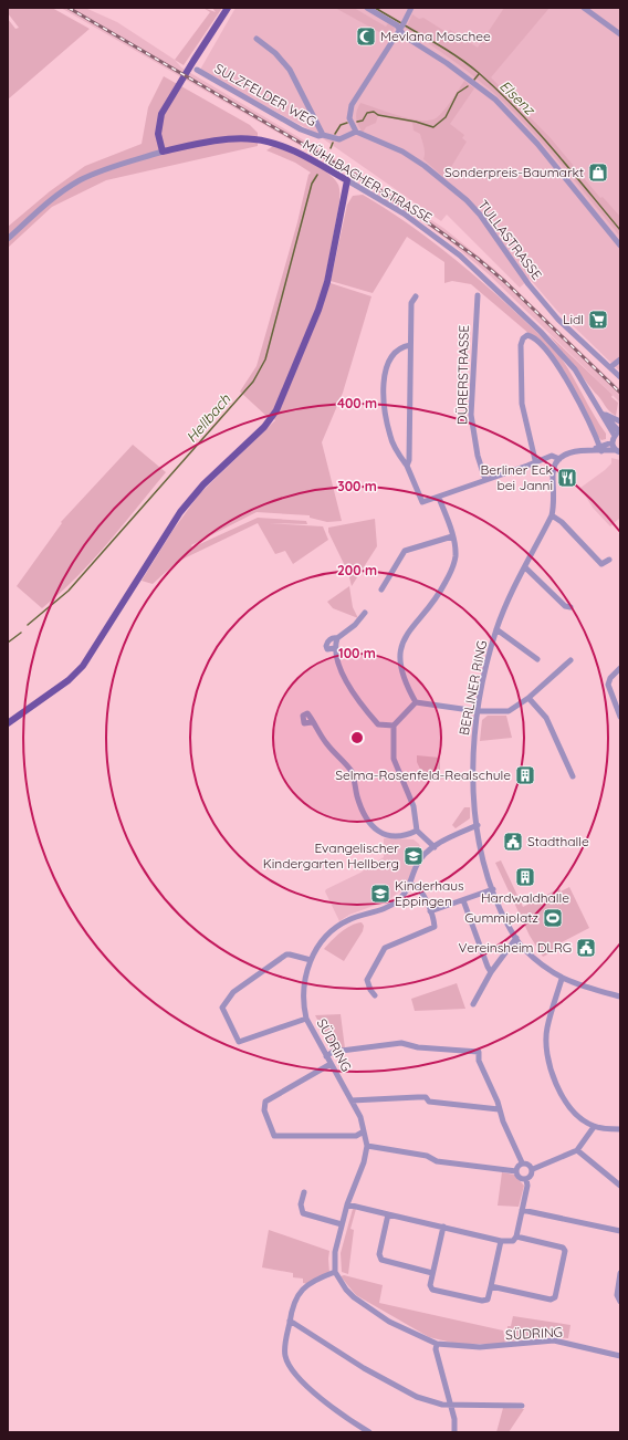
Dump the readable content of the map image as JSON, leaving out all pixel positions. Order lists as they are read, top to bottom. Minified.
{"streets":{"main road":["MÜHLBACHER STRASSE"],"street":["SULZFELDER WEG","TULLASTRASSE","DÜRERSTRASSE","BERLINER RING","SÜDRING"]},"crossings":[["BERLINER RING","SÜDRING"]],"water":["Elsenz","Hellbach"],"places":{"mosque":["Mevlana Moschee"],"shop":["Sonderpreis-Baumarkt"],"supermarket":["Lidl"],"restaurant":["Berliner Eck bei Janni"],"building":["Selma-Rosenfeld-Realschule","Hardwaldhalle"],"public building":["Stadthalle","Vereinsheim DLRG"],"school or university":["Evangelischer Kindergarten Hellberg","Kinderhaus Eppingen"],"sports":["Gummiplatz"]},"rings":["400 m","300 m","200 m","100 m"]}
